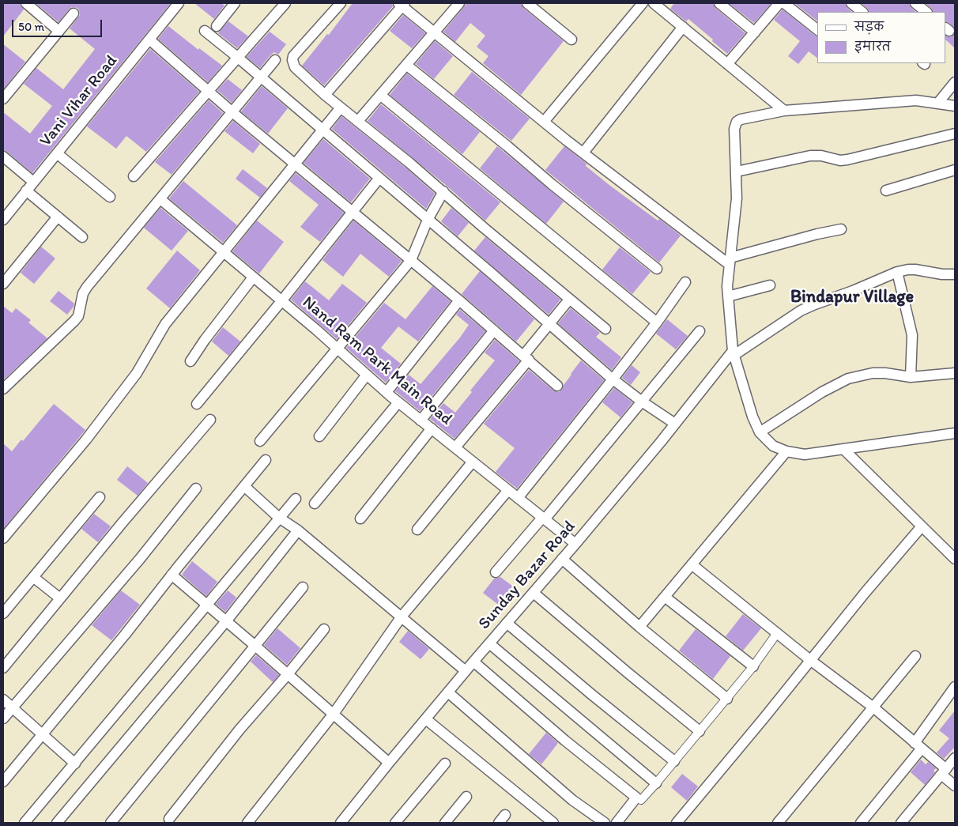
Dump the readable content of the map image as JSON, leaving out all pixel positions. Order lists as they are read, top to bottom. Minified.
{"streets":{"street":["Vani Vihar Road","Nand Ram Park Main Road","Sunday Bazar Road"]},"crossings":[["Nand Ram Park Main Road","Sunday Bazar Road"]],"districts":["Bindapur Village"],"legend":["सड़क","इमारत"],"scale_bar":"50 m"}
